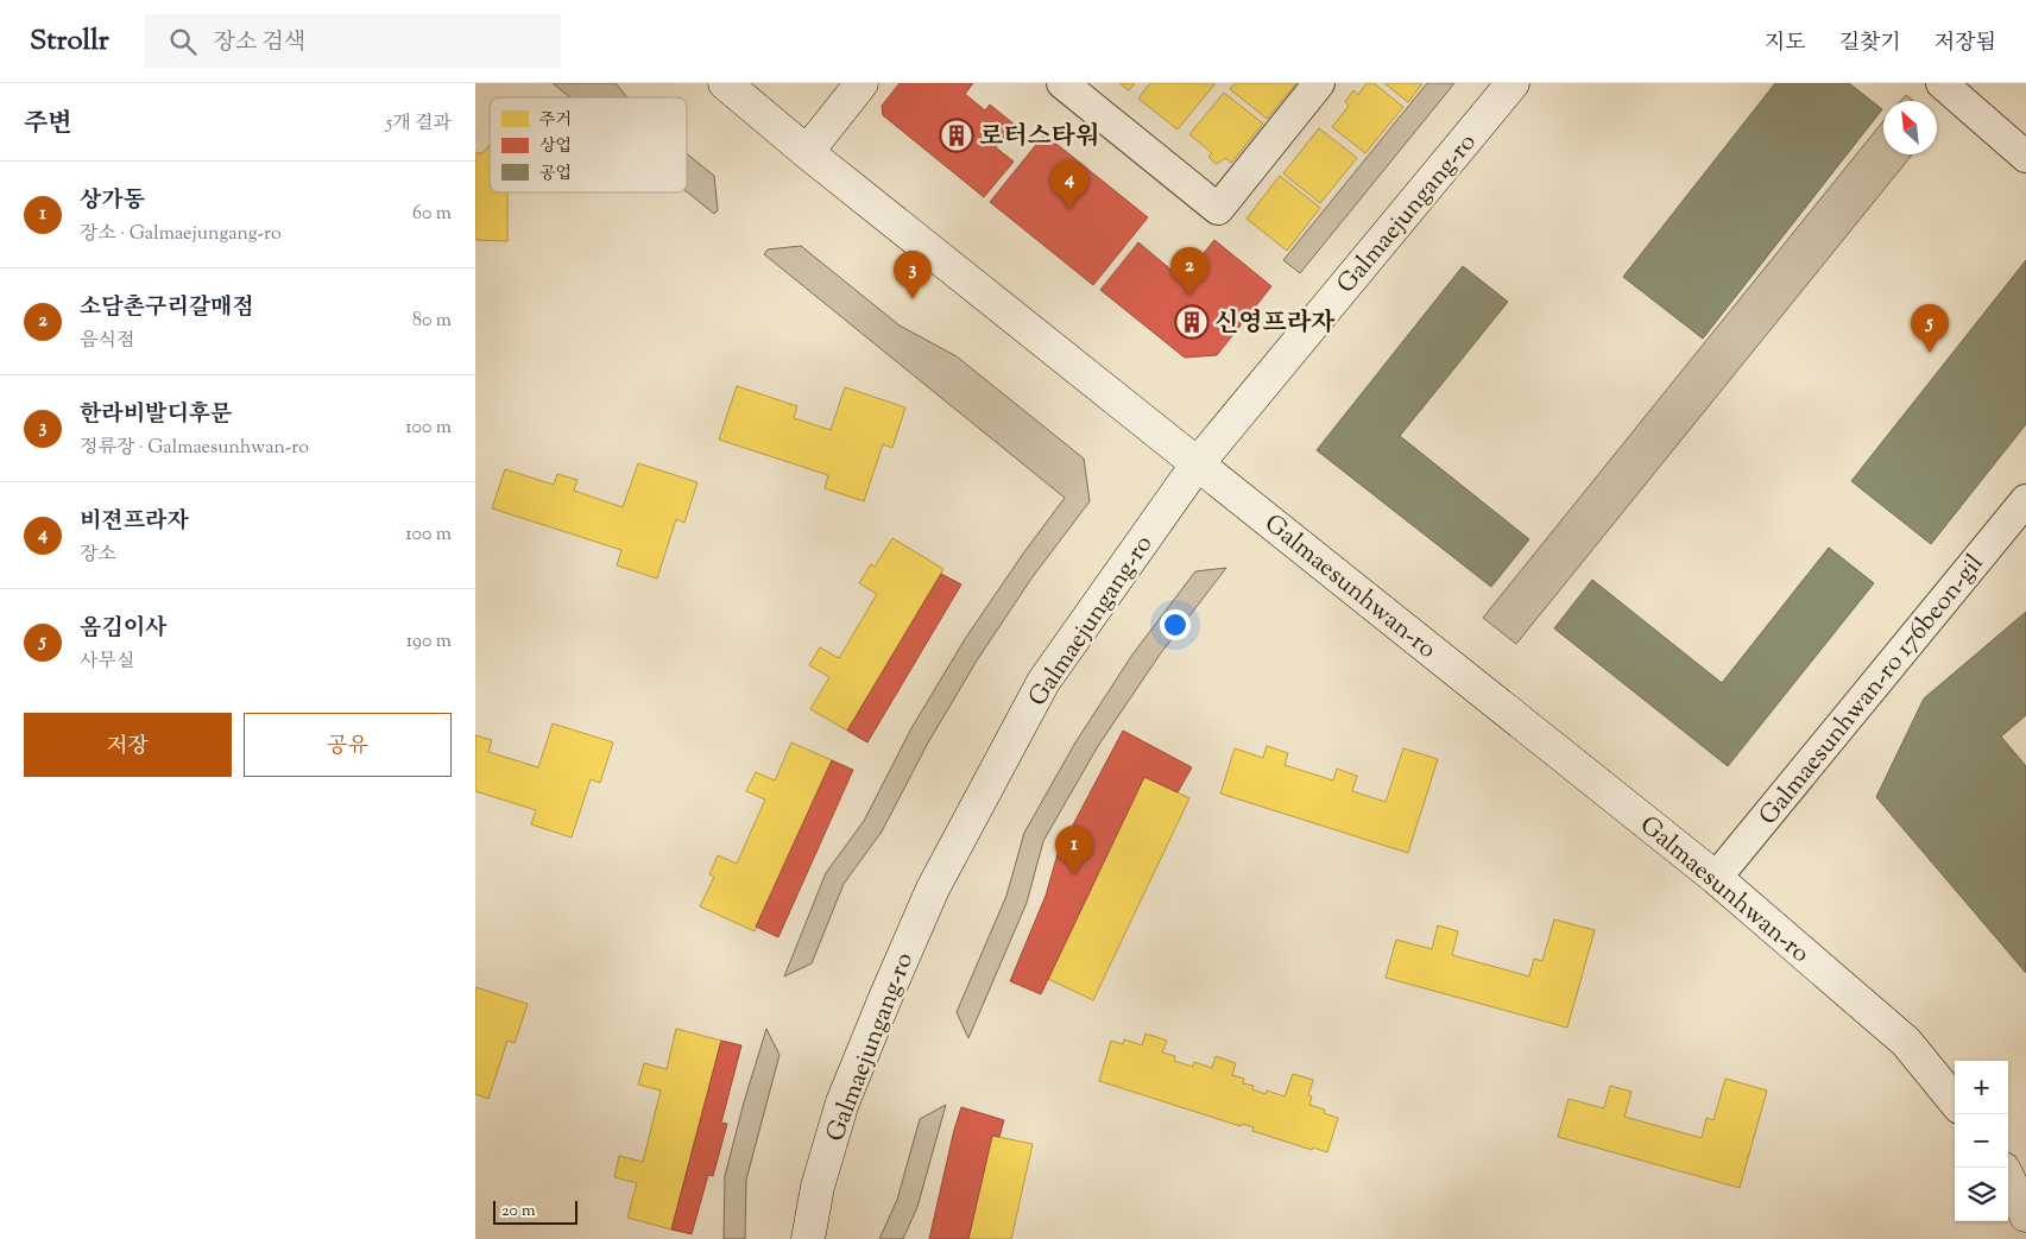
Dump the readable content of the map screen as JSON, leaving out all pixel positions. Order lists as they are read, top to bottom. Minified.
{"streets":{"street":["Galmaejungang-ro","Galmaesunhwan-ro","Galmaesunhwan-ro 176beon-gil"]},"crossings":[["Galmaejungang-ro","Galmaesunhwan-ro"],["Galmaesunhwan-ro","Galmaesunhwan-ro 176beon-gil"]],"places":{"building":["로터스타워","신영프라자"]},"legend":["주거","상업","공업"],"scale_bar":"20 m","north":"top left","page":{"header":"Strollr","search":"장소 검색","nav":["지도","길찾기","저장됨"],"heading":["주변","5개 결과"],"list":[{"mark":"1","name":"상가동","note":"장소 · Galmaejungang-ro","value":"60 m"},{"mark":"2","name":"소담촌구리갈매점","note":"음식점","value":"80 m"},{"mark":"3","name":"한라비발디후문","note":"정류장 · Galmaesunhwan-ro","value":"100 m"},{"mark":"4","name":"비젼프라자","note":"장소","value":"100 m"},{"mark":"5","name":"옴김이사","note":"사무실","value":"190 m"}],"pins":["4","2","3","5","1"],"buttons":["저장","공유"],"map_buttons":["+","−"],"scale":"20 m"}}
